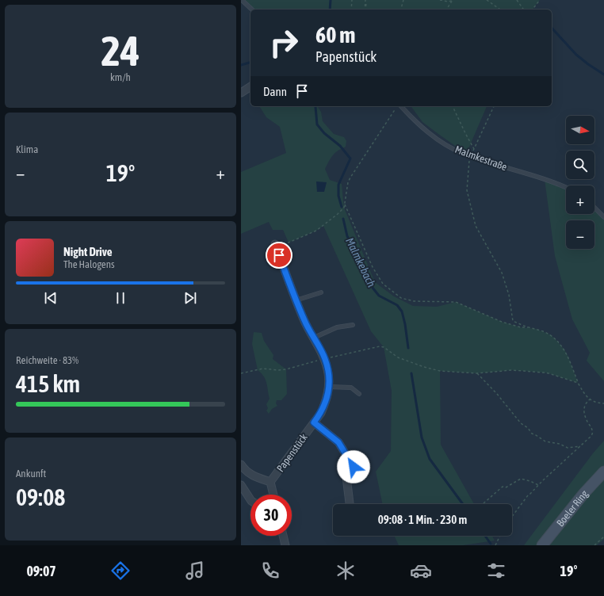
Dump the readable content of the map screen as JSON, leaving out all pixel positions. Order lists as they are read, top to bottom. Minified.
{"streets":{"main road":["Boeler Ring"],"street":["Papenstück"],"lane":["Malmkestraße"]},"water":["Malmkebach"],"north":"right","page":{"tile":[["24","km/h"],"Klima",["Reichweite · 83%","415 km"],["Ankunft","09:08"]],"turn":["60 m","Papenstück"],"then":"Dann","map_buttons":["+","−"],"heat":["−","19°","+"],"song":["Night Drive","The Halogens"],"limit":"30","trip":"09:08 · 1 Min. · 230 m","tabs":["09:07","19°"]}}
